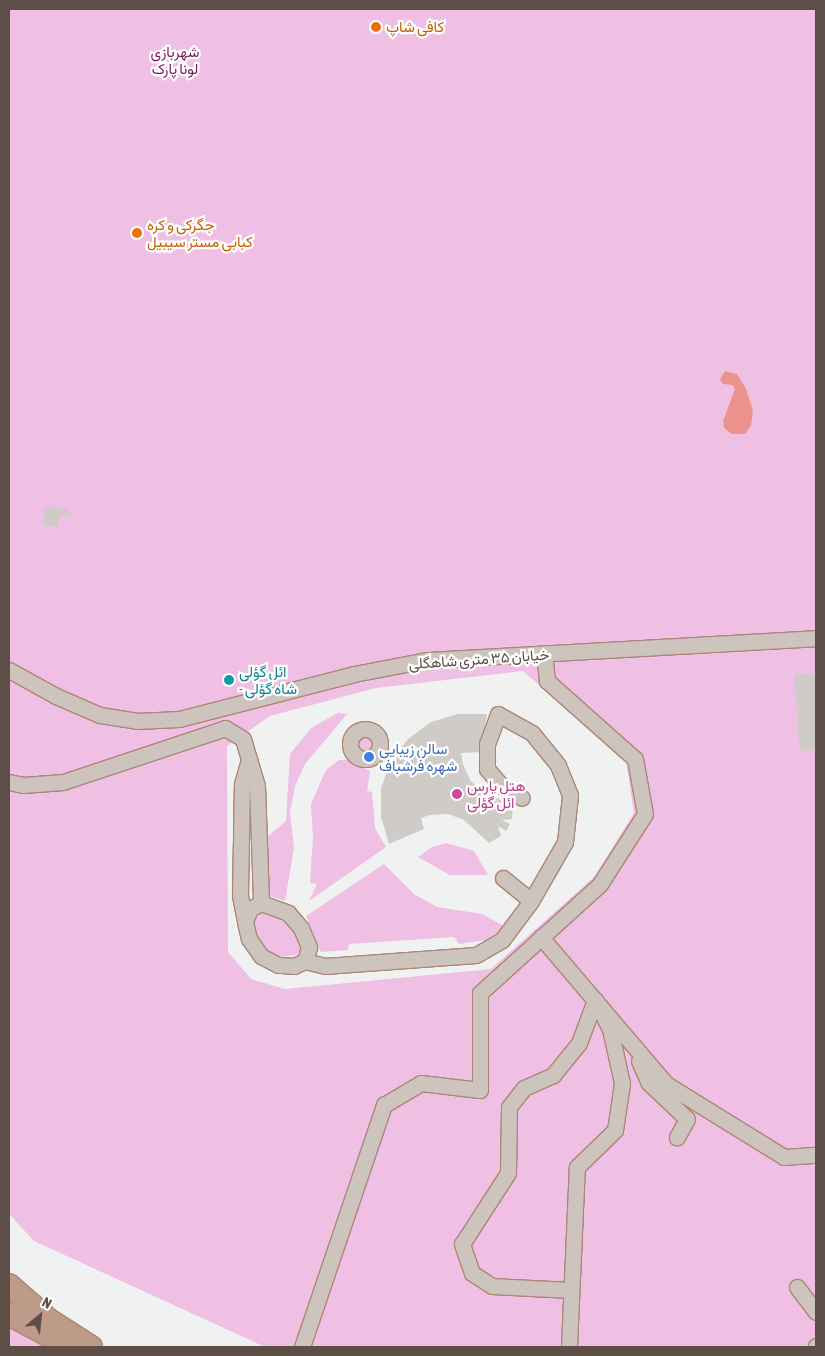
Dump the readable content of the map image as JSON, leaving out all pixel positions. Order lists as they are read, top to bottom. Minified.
{"streets":{"street":["خیابان ۳۵ متری شاهگلی"]},"parks":["شهربازی لونا پارک"],"places":["کافی شاپ","جگرکی و کره کبابی مستر سیبیل","ائل گؤلی - شاه گؤلی","سالن زیبایی شهره فرشباف","هتل پارس ائل گؤلی"],"north":"top right"}
